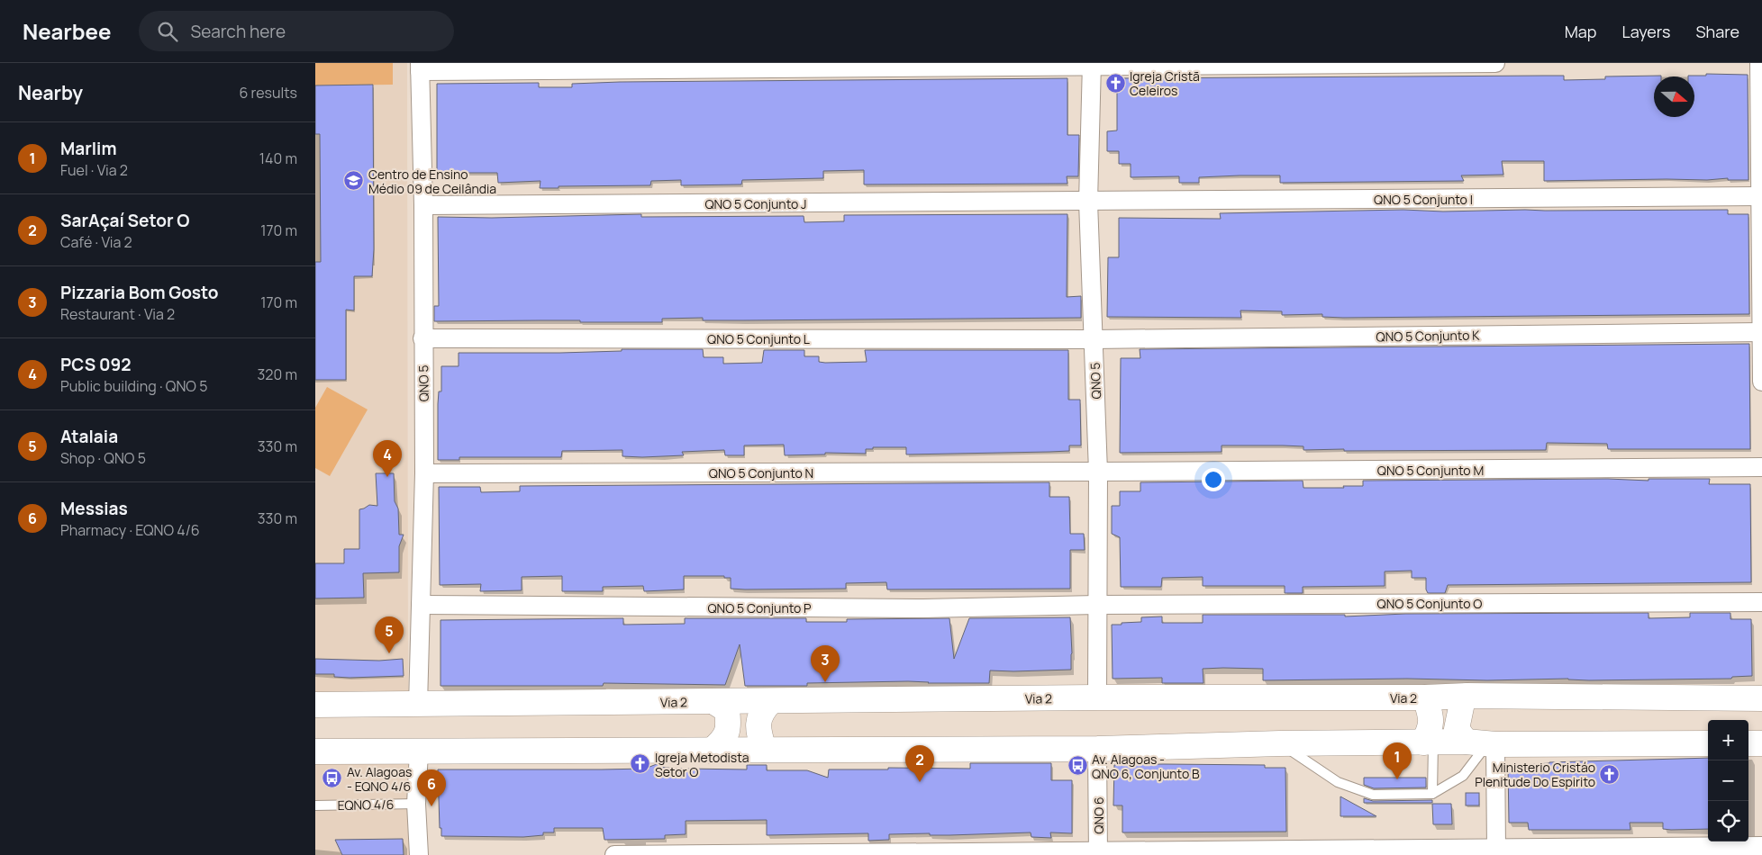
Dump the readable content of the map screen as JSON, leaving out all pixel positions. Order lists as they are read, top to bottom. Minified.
{"streets":{"main road":["Via 2"],"street":["QNO 5 Conjunto I","QNO 5 Conjunto J","QNO 5 Conjunto K","QNO 5 Conjunto L","QNO 5","QNO 5 Conjunto M","QNO 5 Conjunto N","QNO 5 Conjunto O","QNO 5 Conjunto P","QNO 6"],"lane":["EQNO 4/6"]},"crossings":[["QNO 5 Conjunto I","QNO 5 Conjunto J"],["QNO 5 Conjunto I","QNO 5"],["QNO 5 Conjunto J","QNO 5"],["QNO 5 Conjunto K","QNO 5 Conjunto L"],["QNO 5 Conjunto K","QNO 5"],["QNO 5 Conjunto L","QNO 5"],["QNO 5","QNO 5 Conjunto M"],["QNO 5","QNO 5 Conjunto N"],["QNO 5","QNO 5 Conjunto O"],["QNO 5","QNO 5 Conjunto P"],["QNO 5","Via 2"],["QNO 5 Conjunto M","QNO 5 Conjunto N"],["QNO 5 Conjunto O","QNO 5 Conjunto P"]],"places":{"church":["Igreja Cristã Celeiros","Igreja Metodista Setor O","Ministerio Cristáo Plenitude Do Espirito"],"school or university":["Centro de Ensino Médio 09 de Ceilândia"],"bus stop":["Av. Alagoas - QNO 6, Conjunto B","Av. Alagoas - EQNO 4/6"]},"north":"right","page":{"header":"Nearbee","search":"Search here","nav":["Map","Layers","Share"],"heading":["Nearby","6 results"],"list":[{"mark":"1","name":"Marlim","note":"Fuel · Via 2","value":"140 m"},{"mark":"2","name":"SarAçaí Setor O","note":"Café · Via 2","value":"170 m"},{"mark":"3","name":"Pizzaria Bom Gosto","note":"Restaurant · Via 2","value":"170 m"},{"mark":"4","name":"PCS 092","note":"Public building · QNO 5","value":"320 m"},{"mark":"5","name":"Atalaia","note":"Shop · QNO 5","value":"330 m"},{"mark":"6","name":"Messias","note":"Pharmacy · EQNO 4/6","value":"330 m"}],"pins":["4","5","3","1","2","6"],"map_buttons":["+","−"]}}
